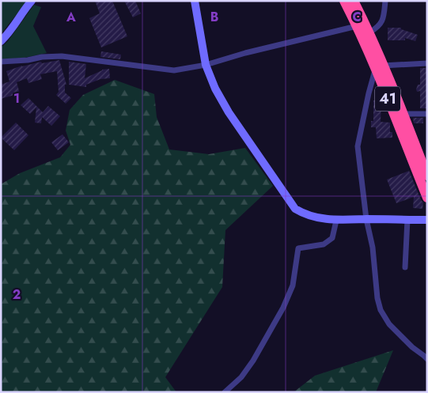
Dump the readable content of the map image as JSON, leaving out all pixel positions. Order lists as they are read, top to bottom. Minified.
{"streets":{"highway":["41"]},"grid":{"columns":["A","B","C"],"rows":["1","2"]}}
